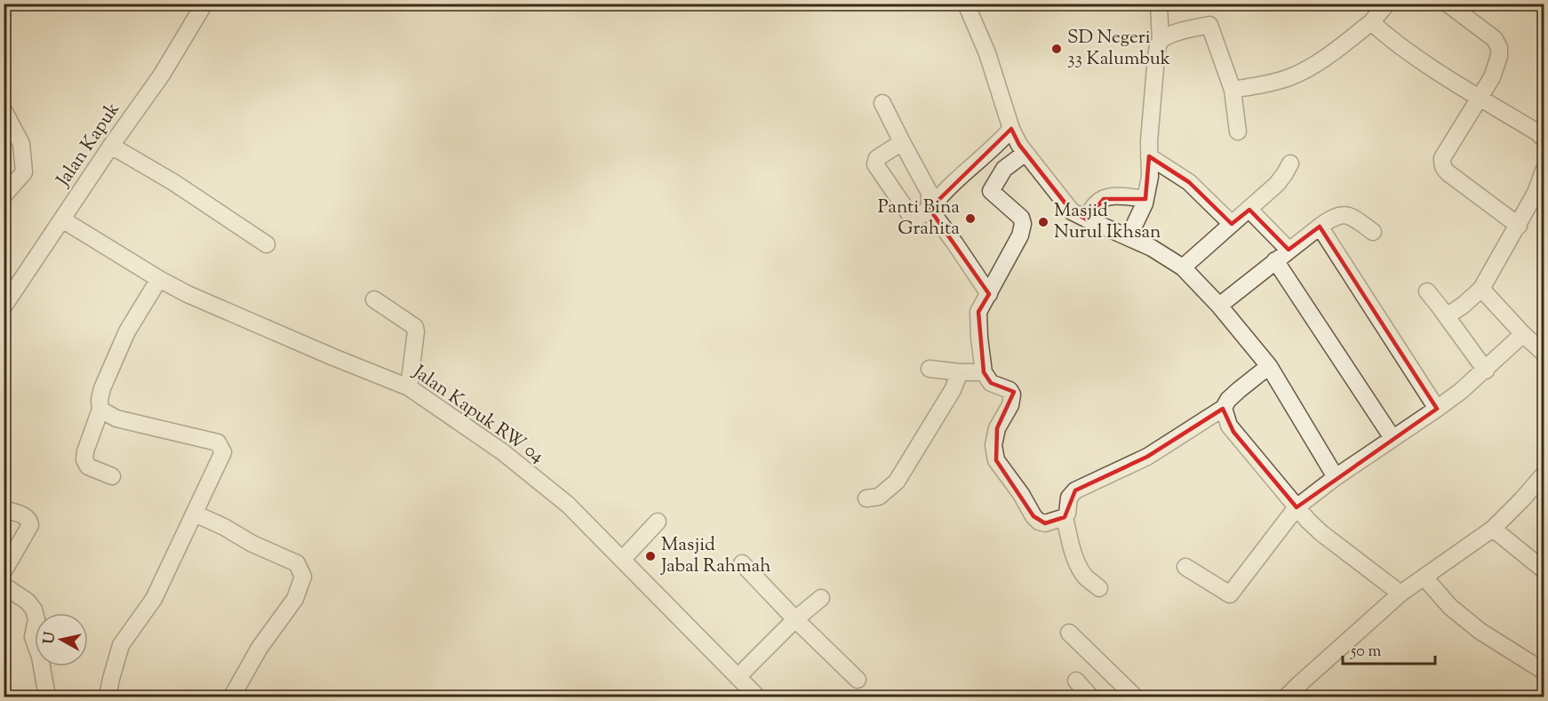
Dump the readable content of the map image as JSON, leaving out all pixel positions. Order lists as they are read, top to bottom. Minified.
{"streets":{"street":["Jalan Kapuk","Jalan Kapuk RW 04"]},"crossings":[["Jalan Kapuk","Jalan Kapuk RW 04"]],"places":["SD Negeri 33 Kalumbuk","Panti Bina Grahita","Masjid Nurul Ikhsan","Masjid Jabal Rahmah"],"scale_bar":"50 m","north":"left"}
